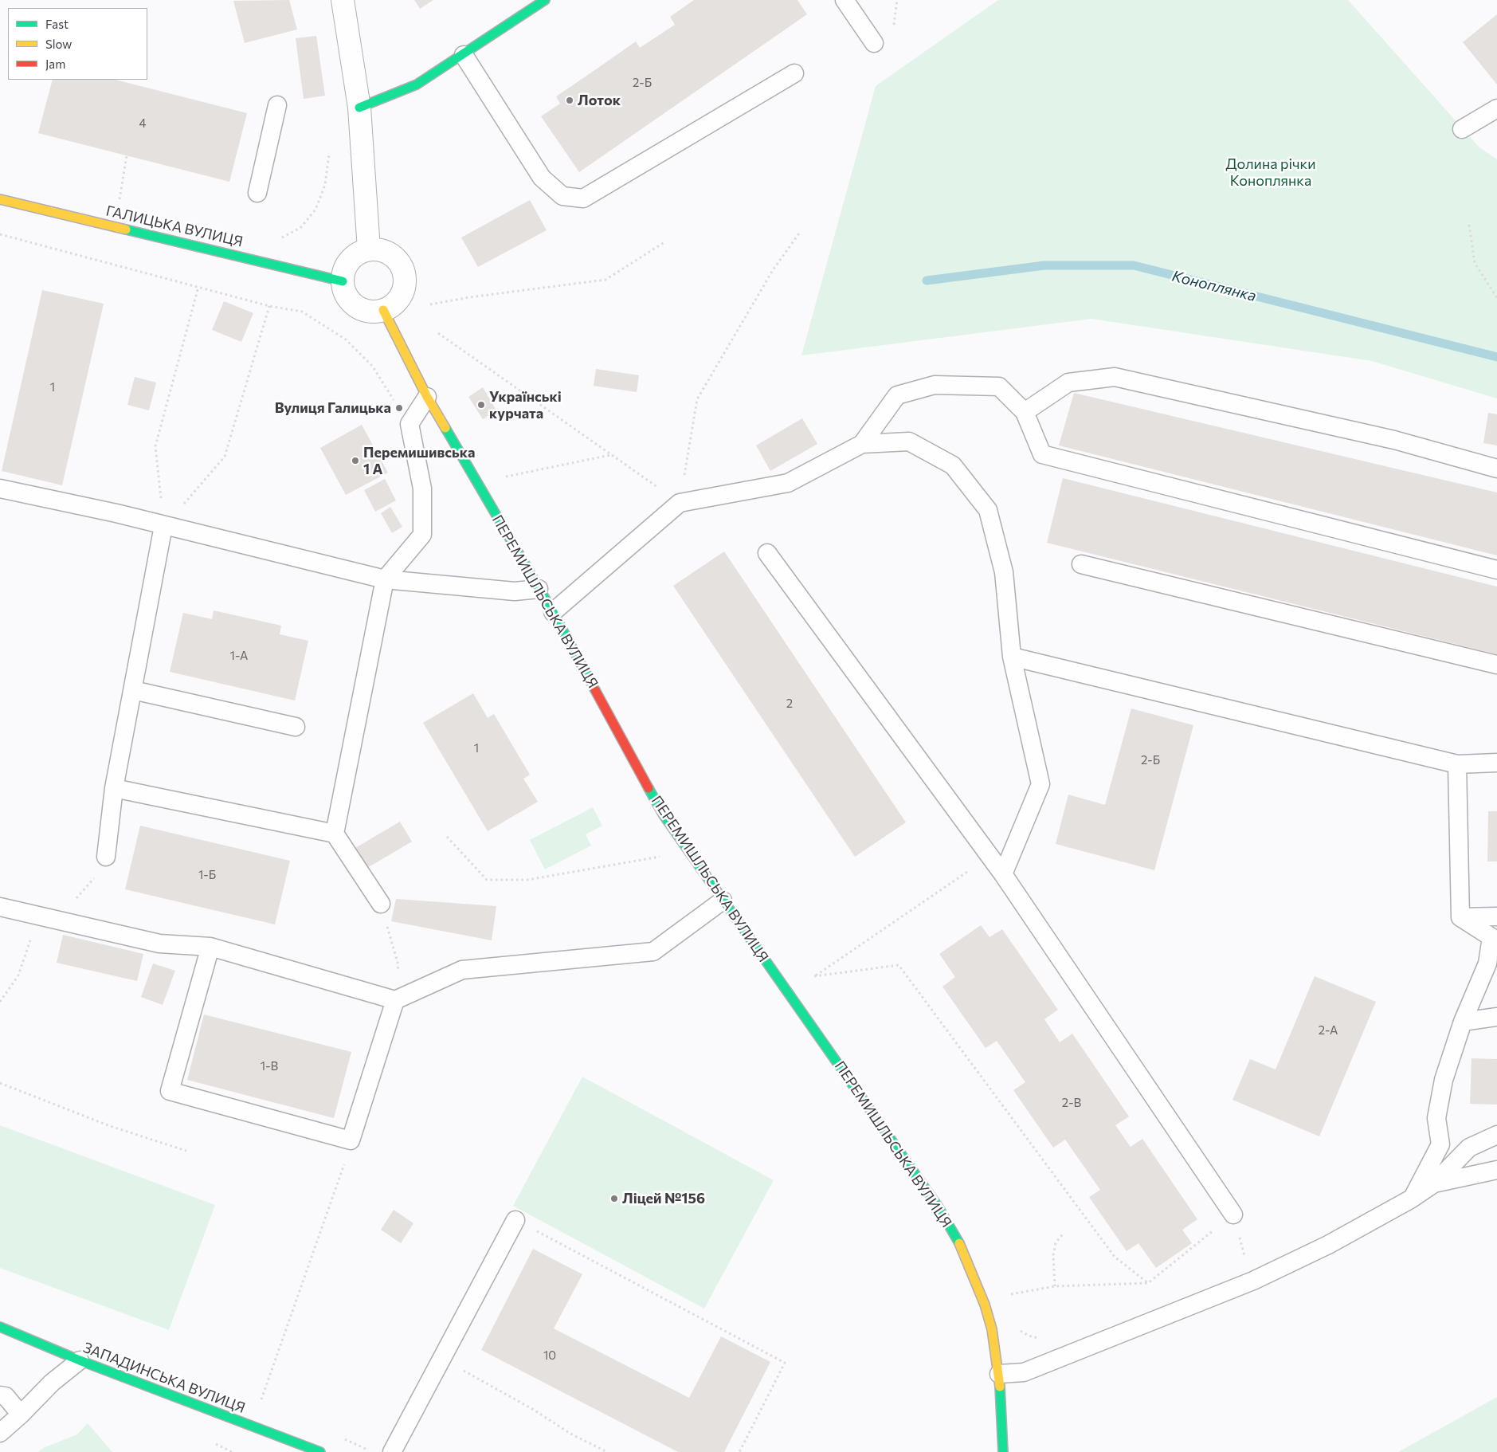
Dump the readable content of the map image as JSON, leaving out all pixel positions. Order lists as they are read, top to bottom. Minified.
{"streets":{"street":["ГАЛИЦЬКА ВУЛИЦЯ","ПЕРЕМИШЛЬСЬКА ВУЛИЦЯ","ЗАПАДИНСЬКА ВУЛИЦЯ"]},"crossings":[["ГАЛИЦЬКА ВУЛИЦЯ","ПЕРЕМИШЛЬСЬКА ВУЛИЦЯ"]],"water":["Коноплянка"],"parks":["Долина річки Коноплянка"],"places":["Лоток","Українські курчата","Вулиця Галицька","Перемишивська 1 А","Ліцей №156"],"house_numbers":["2-Б","4","1","1-А","2","1","2-Б","1-Б","2-А","1-В","2-В","10"],"legend":["Fast","Slow","Jam"]}
